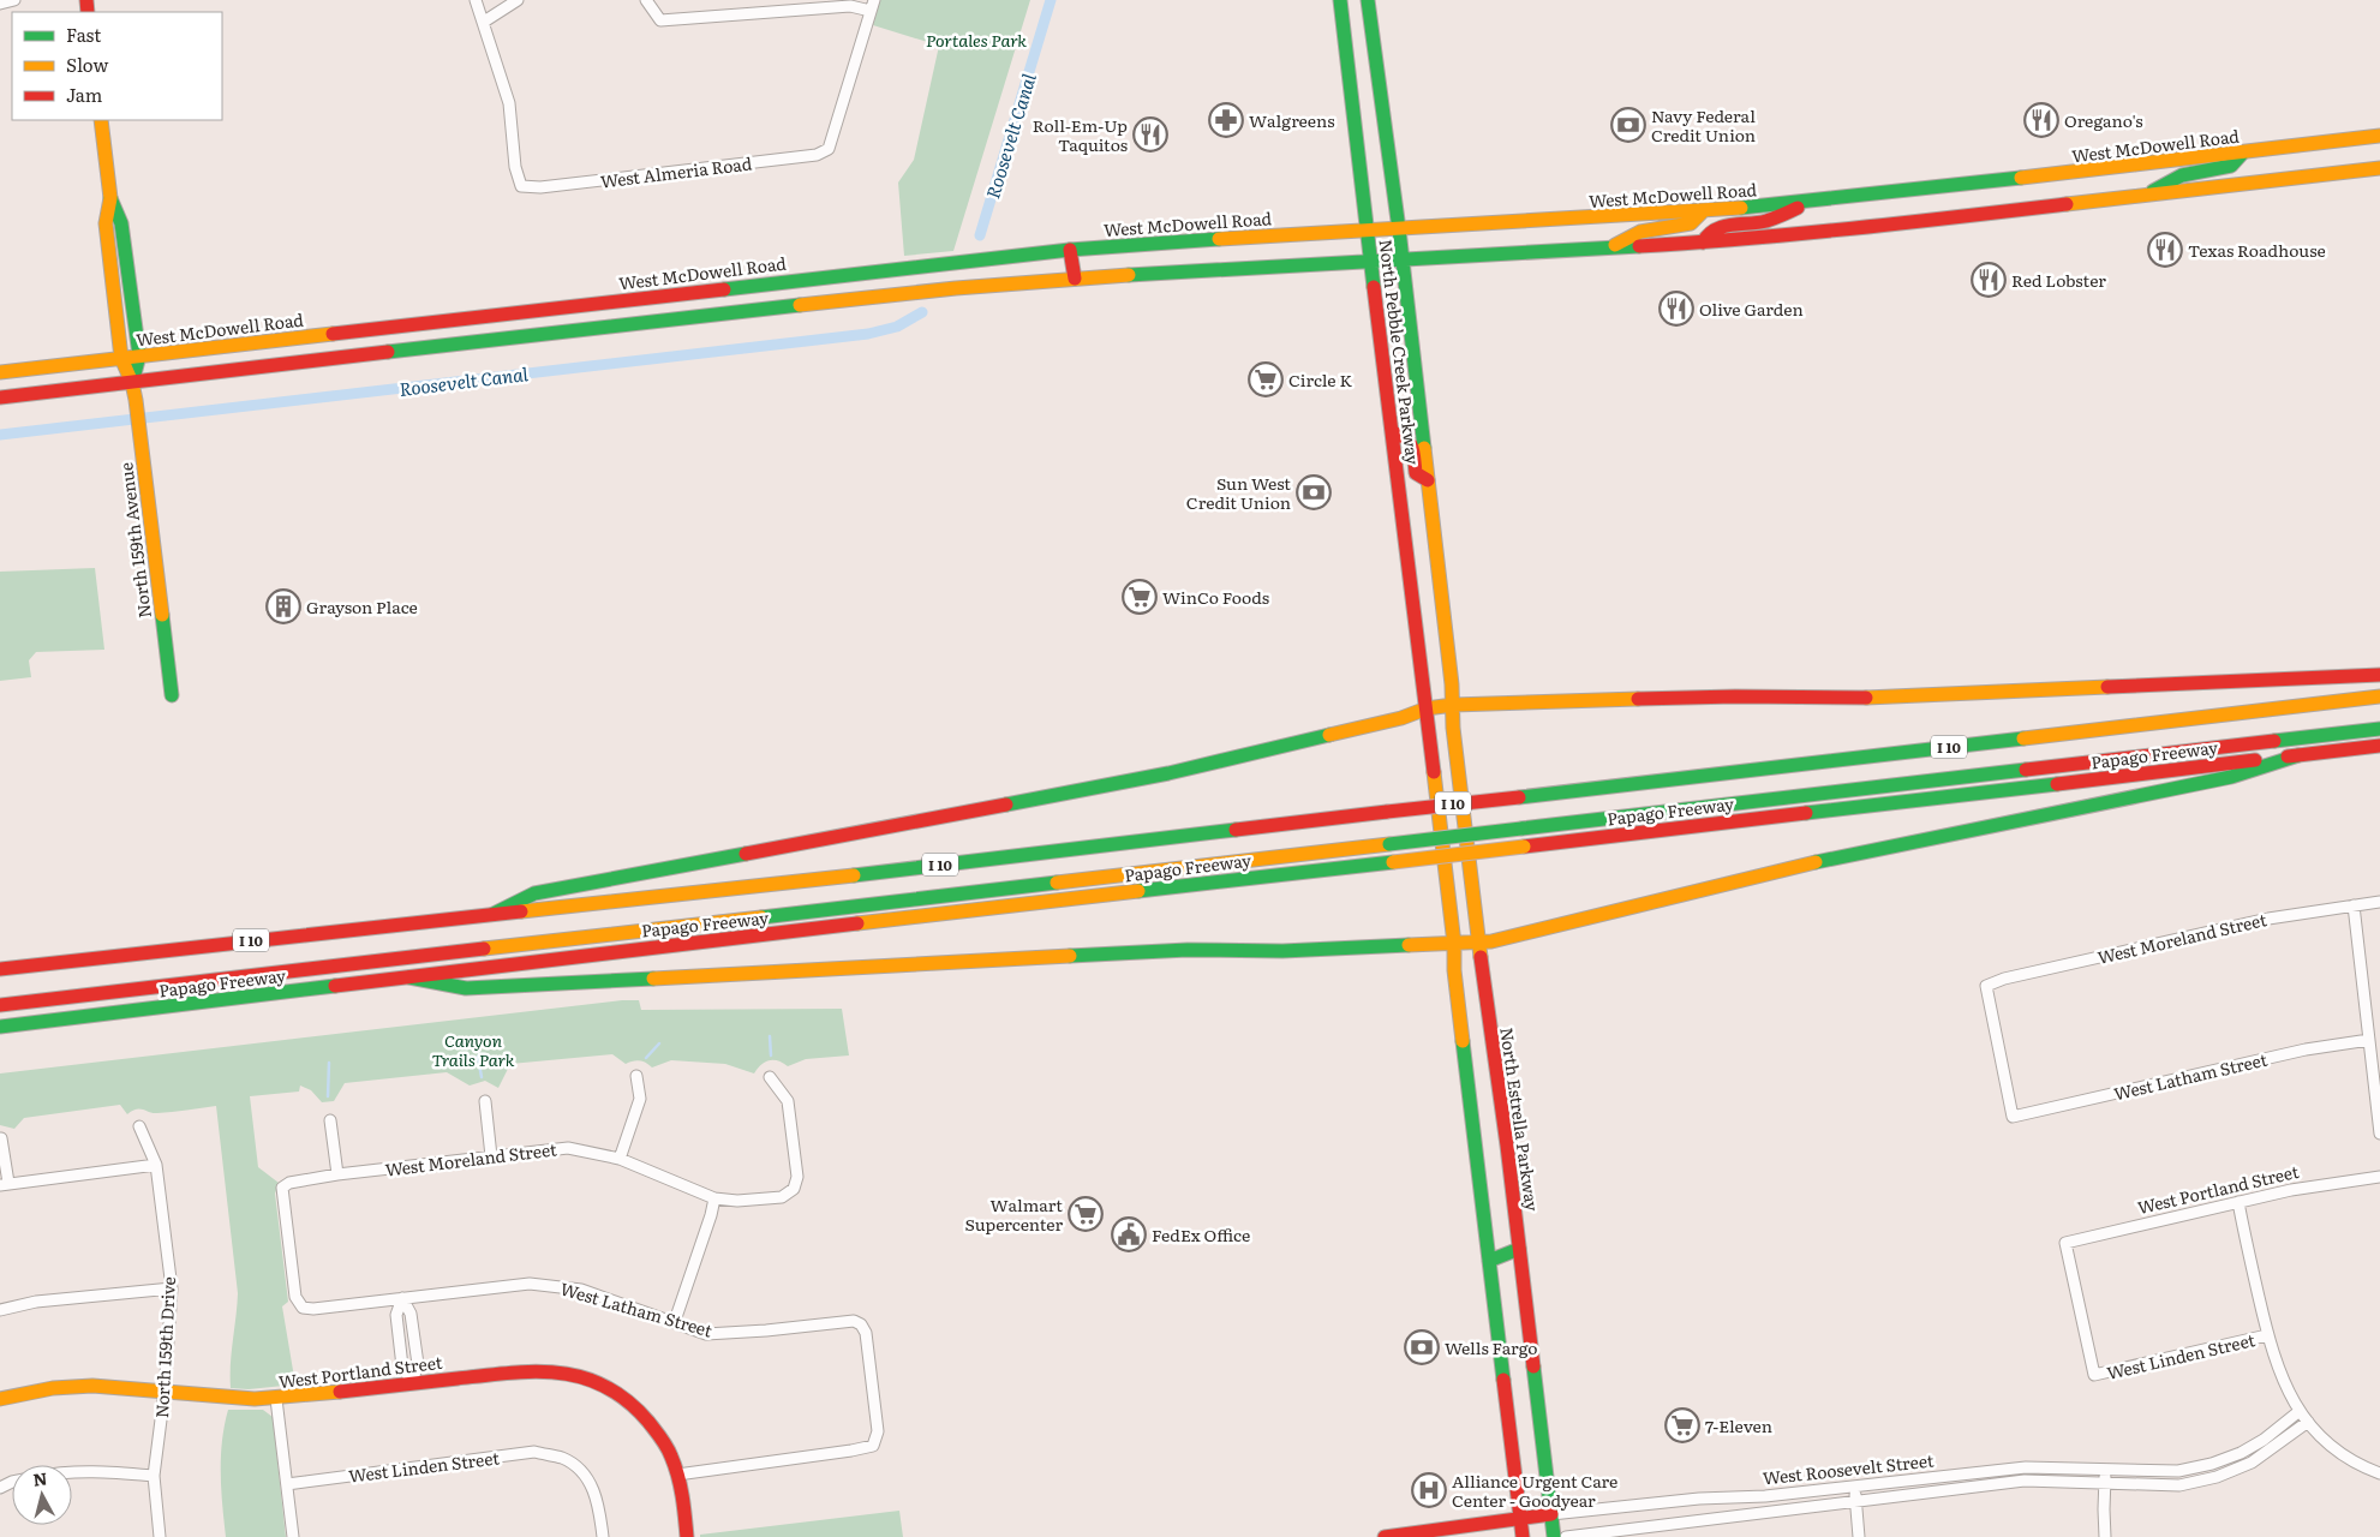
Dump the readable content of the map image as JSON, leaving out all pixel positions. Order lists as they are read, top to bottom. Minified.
{"streets":{"main road":["West McDowell Road","North Pebble Creek Parkway","North 159th Avenue","I 10","Papago Freeway","North Estrella Parkway","West Portland Street","West Roosevelt Street"],"street":["West Almeria Road","West Moreland Street","West Latham Street","North 159th Drive","West Linden Street"]},"crossings":[["West McDowell Road","North Pebble Creek Parkway"],["West McDowell Road","North 159th Avenue"],["North Pebble Creek Parkway","North Estrella Parkway"],["West Moreland Street","West Latham Street"],["West Latham Street","West Portland Street"],["North Estrella Parkway","West Roosevelt Street"],["West Portland Street","North 159th Drive"],["West Portland Street","West Linden Street"]],"water":["Roosevelt Canal"],"parks":["Portales Park","Canyon Trails Park"],"places":{"pharmacy":["Walgreens"],"restaurant":["Oregano's","Roll-Em-Up Taquitos","Texas Roadhouse","Red Lobster","Olive Garden"],"bank":["Navy Federal Credit Union","Sun West Credit Union","Wells Fargo"],"supermarket":["Circle K","WinCo Foods","Walmart Supercenter","7-Eleven"],"building":["Grayson Place"],"public building":["FedEx Office"],"hospital":["Alliance Urgent Care Center - Goodyear"]},"legend":["Fast","Slow","Jam"],"north":"top"}
